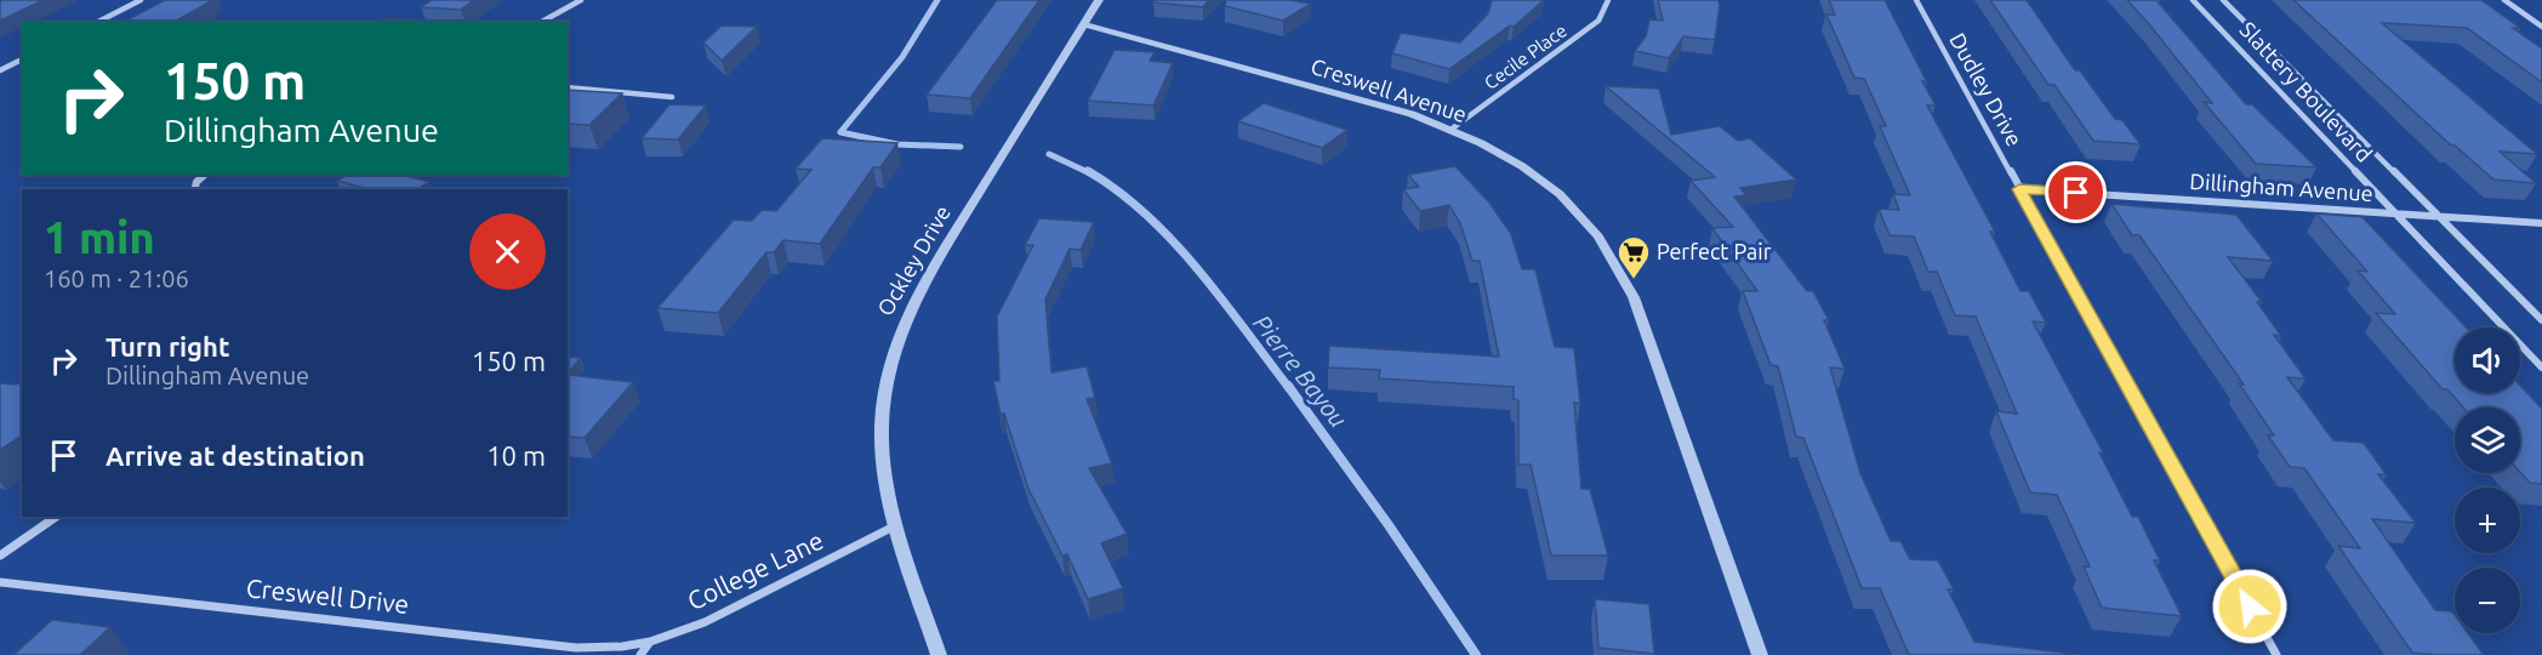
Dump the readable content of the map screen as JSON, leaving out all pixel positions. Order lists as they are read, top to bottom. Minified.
{"streets":{"street":["Cecile Place","Dudley Drive","Creswell Avenue","Slattery Boulevard","Dillingham Avenue","Ockley Drive","College Lane","Creswell Drive"]},"crossings":[["Cecile Place","Creswell Avenue"],["Dudley Drive","Dillingham Avenue"],["Creswell Avenue","Ockley Drive"],["Slattery Boulevard","Dillingham Avenue"],["Ockley Drive","College Lane"],["College Lane","Creswell Drive"]],"water":["Pierre Bayou"],"places":{"supermarket":["Perfect Pair"]},"page":{"turn":["150 m","Dillingham Avenue"],"heading":["1 min","160 m · 21:06"],"list":[{"name":"Turn right","note":"Dillingham Avenue","value":"150 m"},{"name":"Arrive at destination","value":"10 m"}],"map_buttons":["+","−"]}}
